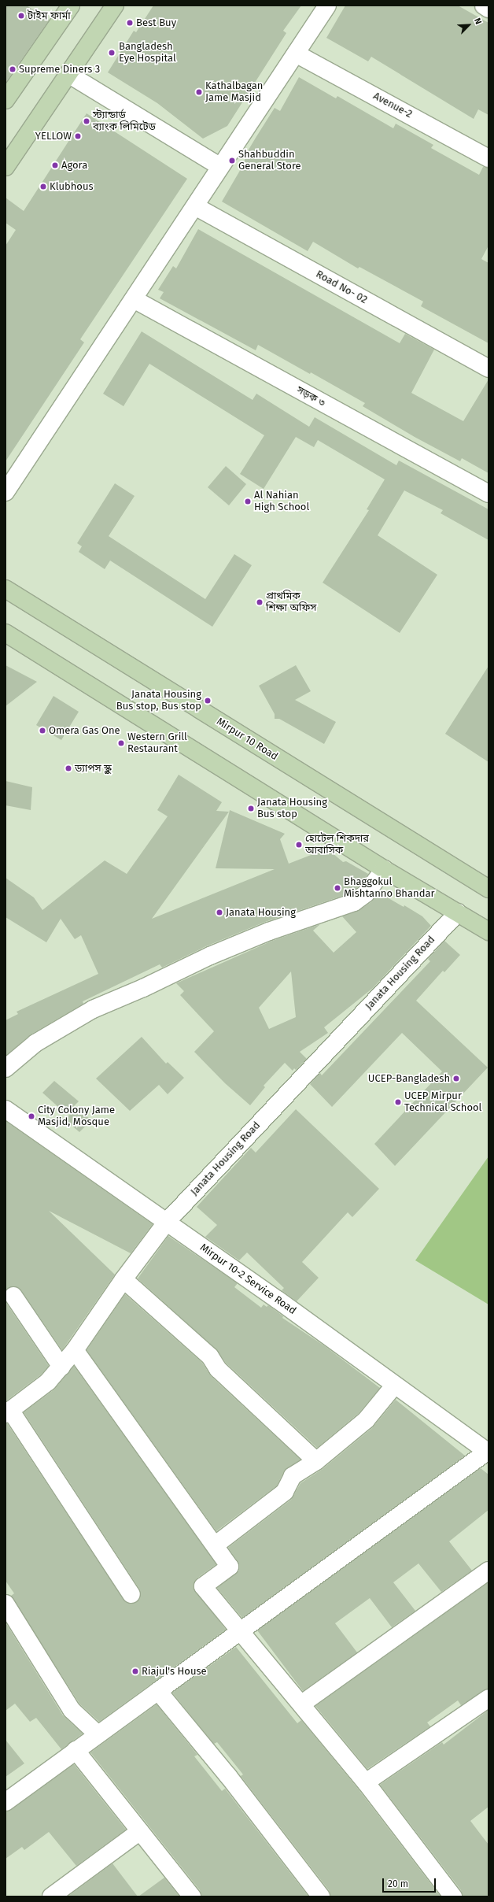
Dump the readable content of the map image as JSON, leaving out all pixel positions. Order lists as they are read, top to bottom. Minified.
{"streets":{"main road":["Mirpur 10 Road"],"street":["Avenue-2","Road No- 02","সড়ক ৩","Janata Housing Road","Mirpur 10-2 Service Road"]},"crossings":[["Janata Housing Road","Mirpur 10-2 Service Road"]],"places":["টাইম ফার্মা","Best Buy","Bangladesh Eye Hospital","Supreme Diners 3","Kathalbagan Jame Masjid","স্ট্যান্ডার্ড ব্যাংক লিমিটেড","YELLOW","Shahbuddin General Store","Agora","Klubhous","Al Nahian High School","প্রাথমিক শিক্ষা অফিস","Janata Housing Bus stop, Bus stop","Omera Gas One","Western Grill Restaurant","ড্যাপস স্কুল","Janata Housing Bus stop","হোটেল শিকদার আবাসিক","Bhaggokul Mishtanno Bhandar","Janata Housing","UCEP-Bangladesh","UCEP Mirpur Technical School","City Colony Jame Masjid, Mosque","Riajul's House"],"scale_bar":"20 m","north":"top right"}
